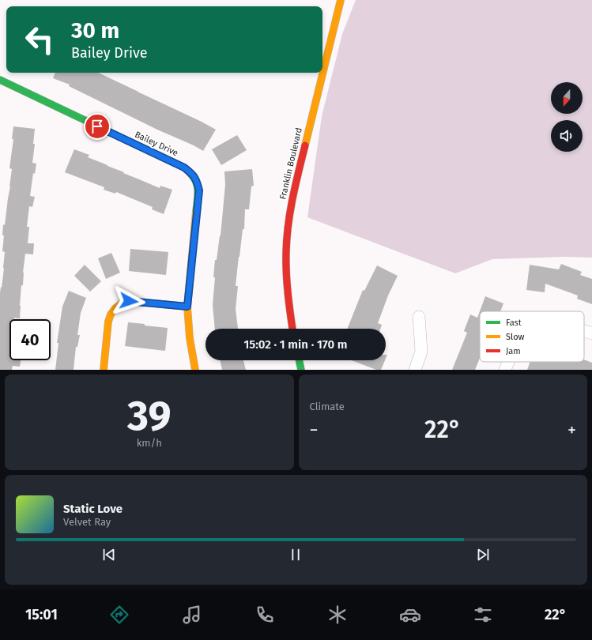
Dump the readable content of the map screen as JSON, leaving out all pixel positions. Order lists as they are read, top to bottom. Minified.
{"streets":{"street":["Bailey Drive","Franklin Boulevard"]},"legend":["Fast","Slow","Jam"],"north":"bottom","page":{"turn":["30 m","Bailey Drive"],"limit":"40","trip":"15:02 · 1 min · 170 m","tile":[["39","km/h"],"Climate"],"heat":["−","22°","+"],"song":["Static Love","Velvet Ray"],"tabs":["15:01","22°"]}}
